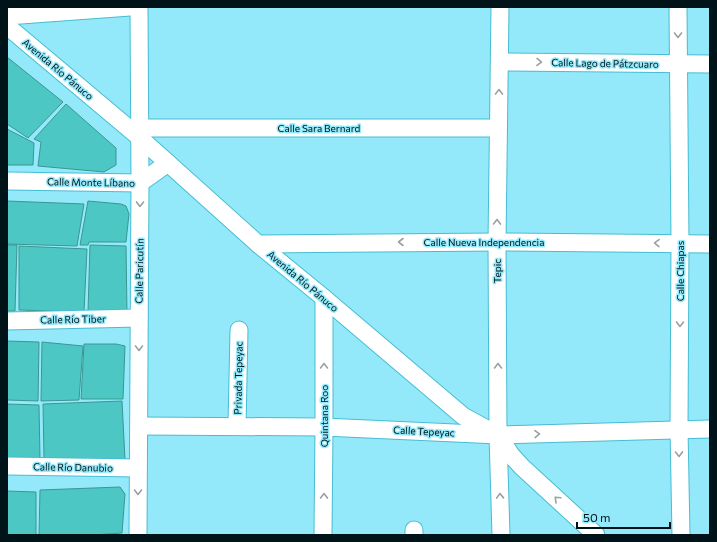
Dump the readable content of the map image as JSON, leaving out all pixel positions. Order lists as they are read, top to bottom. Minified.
{"streets":{"street":["Calle Lago de Pátzcuaro","Avenida Río Pánuco","Calle Sara Bernard","Calle Monte Líbano","Calle Nueva Independencia","Calle Paricutín","Tepic","Calle Chiapas","Calle Río Tiber","Privada Tepeyac","Quintana Roo","Calle Tepeyac","Calle Río Danubio"]},"crossings":[["Calle Lago de Pátzcuaro","Tepic"],["Calle Lago de Pátzcuaro","Calle Chiapas"],["Avenida Río Pánuco","Calle Sara Bernard"],["Avenida Río Pánuco","Calle Monte Líbano"],["Avenida Río Pánuco","Calle Nueva Independencia"],["Avenida Río Pánuco","Calle Paricutín"],["Avenida Río Pánuco","Tepic"],["Avenida Río Pánuco","Quintana Roo"],["Avenida Río Pánuco","Calle Tepeyac"],["Calle Sara Bernard","Calle Paricutín"],["Calle Sara Bernard","Tepic"],["Calle Monte Líbano","Calle Paricutín"],["Calle Nueva Independencia","Tepic"],["Calle Nueva Independencia","Calle Chiapas"],["Calle Paricutín","Calle Río Tiber"],["Calle Paricutín","Calle Tepeyac"],["Calle Paricutín","Calle Río Danubio"],["Tepic","Calle Tepeyac"],["Calle Chiapas","Calle Tepeyac"],["Privada Tepeyac","Calle Tepeyac"],["Quintana Roo","Calle Tepeyac"]],"one_way":["Calle Lago de Pátzcuaro","Calle Nueva Independencia","Calle Paricutín","Tepic","Calle Chiapas","Quintana Roo"],"scale_bar":"50 m"}
